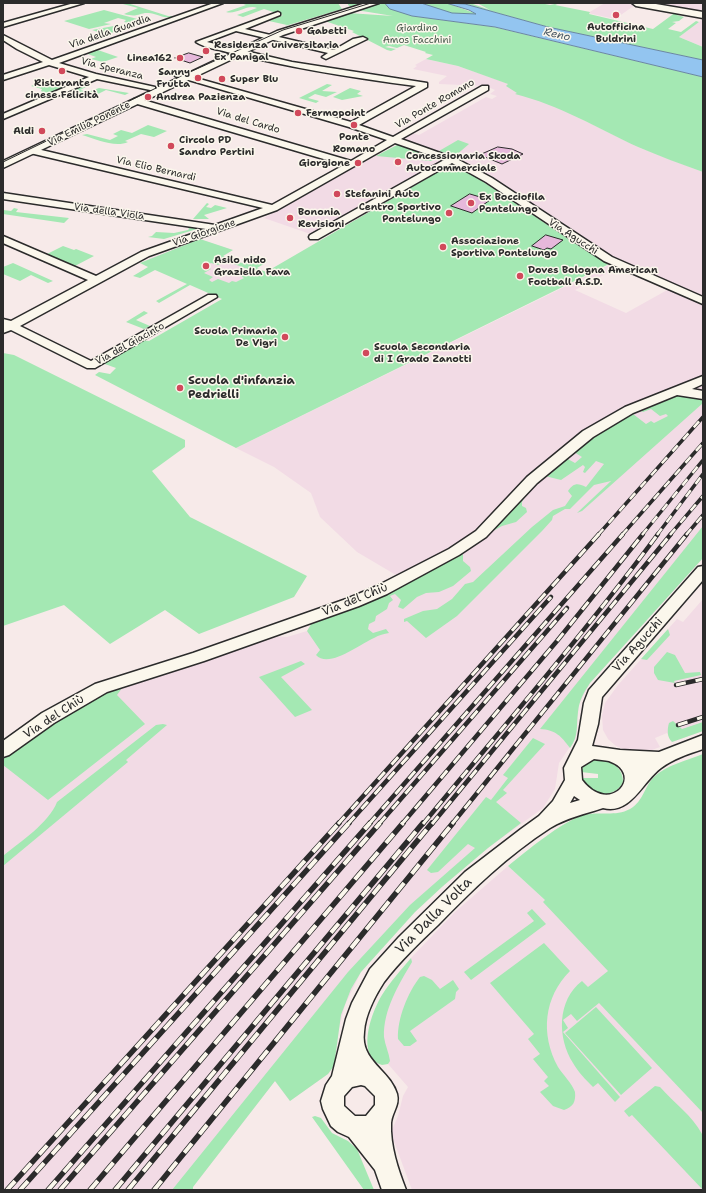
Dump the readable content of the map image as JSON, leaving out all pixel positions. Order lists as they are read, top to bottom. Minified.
{"streets":{"main road":["Via Emilia Ponente"],"street":["Via della Guardia","Via Speranza","Via Ponte Romano","Via del Cardo","Via Elio Bernardi","Via della Viola","Via Giorgione","Via Agucchi","Via del Giacinto","Via del Chiù","Via Dalla Volta"]},"crossings":[["Via della Guardia","Via Speranza"],["Via Speranza","Via Emilia Ponente"],["Via Ponte Romano","Via Giorgione"],["Via Ponte Romano","Via Agucchi"],["Via del Cardo","Via Emilia Ponente"],["Via del Cardo","Via Giorgione"],["Via Emilia Ponente","Via Elio Bernardi"],["Via Emilia Ponente","Via Agucchi"],["Via Elio Bernardi","Via Giorgione"],["Via della Viola","Via Giorgione"],["Via Giorgione","Via Agucchi"],["Via Giorgione","Via del Giacinto"],["Via Agucchi","Via Dalla Volta"]],"water":["Reno"],"parks":["Giardino Amos Facchini"],"places":["Autofficina Buldrini","Gabetti","Residenza universitaria Ex Panigal","Linea162","Ristorante cinese Felicità","Sanny Frutta","Super Blu","Andrea Pazienza","Fermopoint","Ponte Romano","Aldi","Circolo PD Sandro Pertini","Concessionaria Skoda Autocommerciale","Giorgione","Stefanini Auto","Ex Bocciofila Pontelungo","Centro Sportivo Pontelungo","Bononia Revisioni","Associazione Sportiva Pontelungo","Asilo nido Graziella Fava","Doves Bologna American Football A.S.D.","Scuola Primaria De Vigri","Scuola Secondaria di I Grado Zanotti","Scuola d'infanzia Pedrielli"]}
